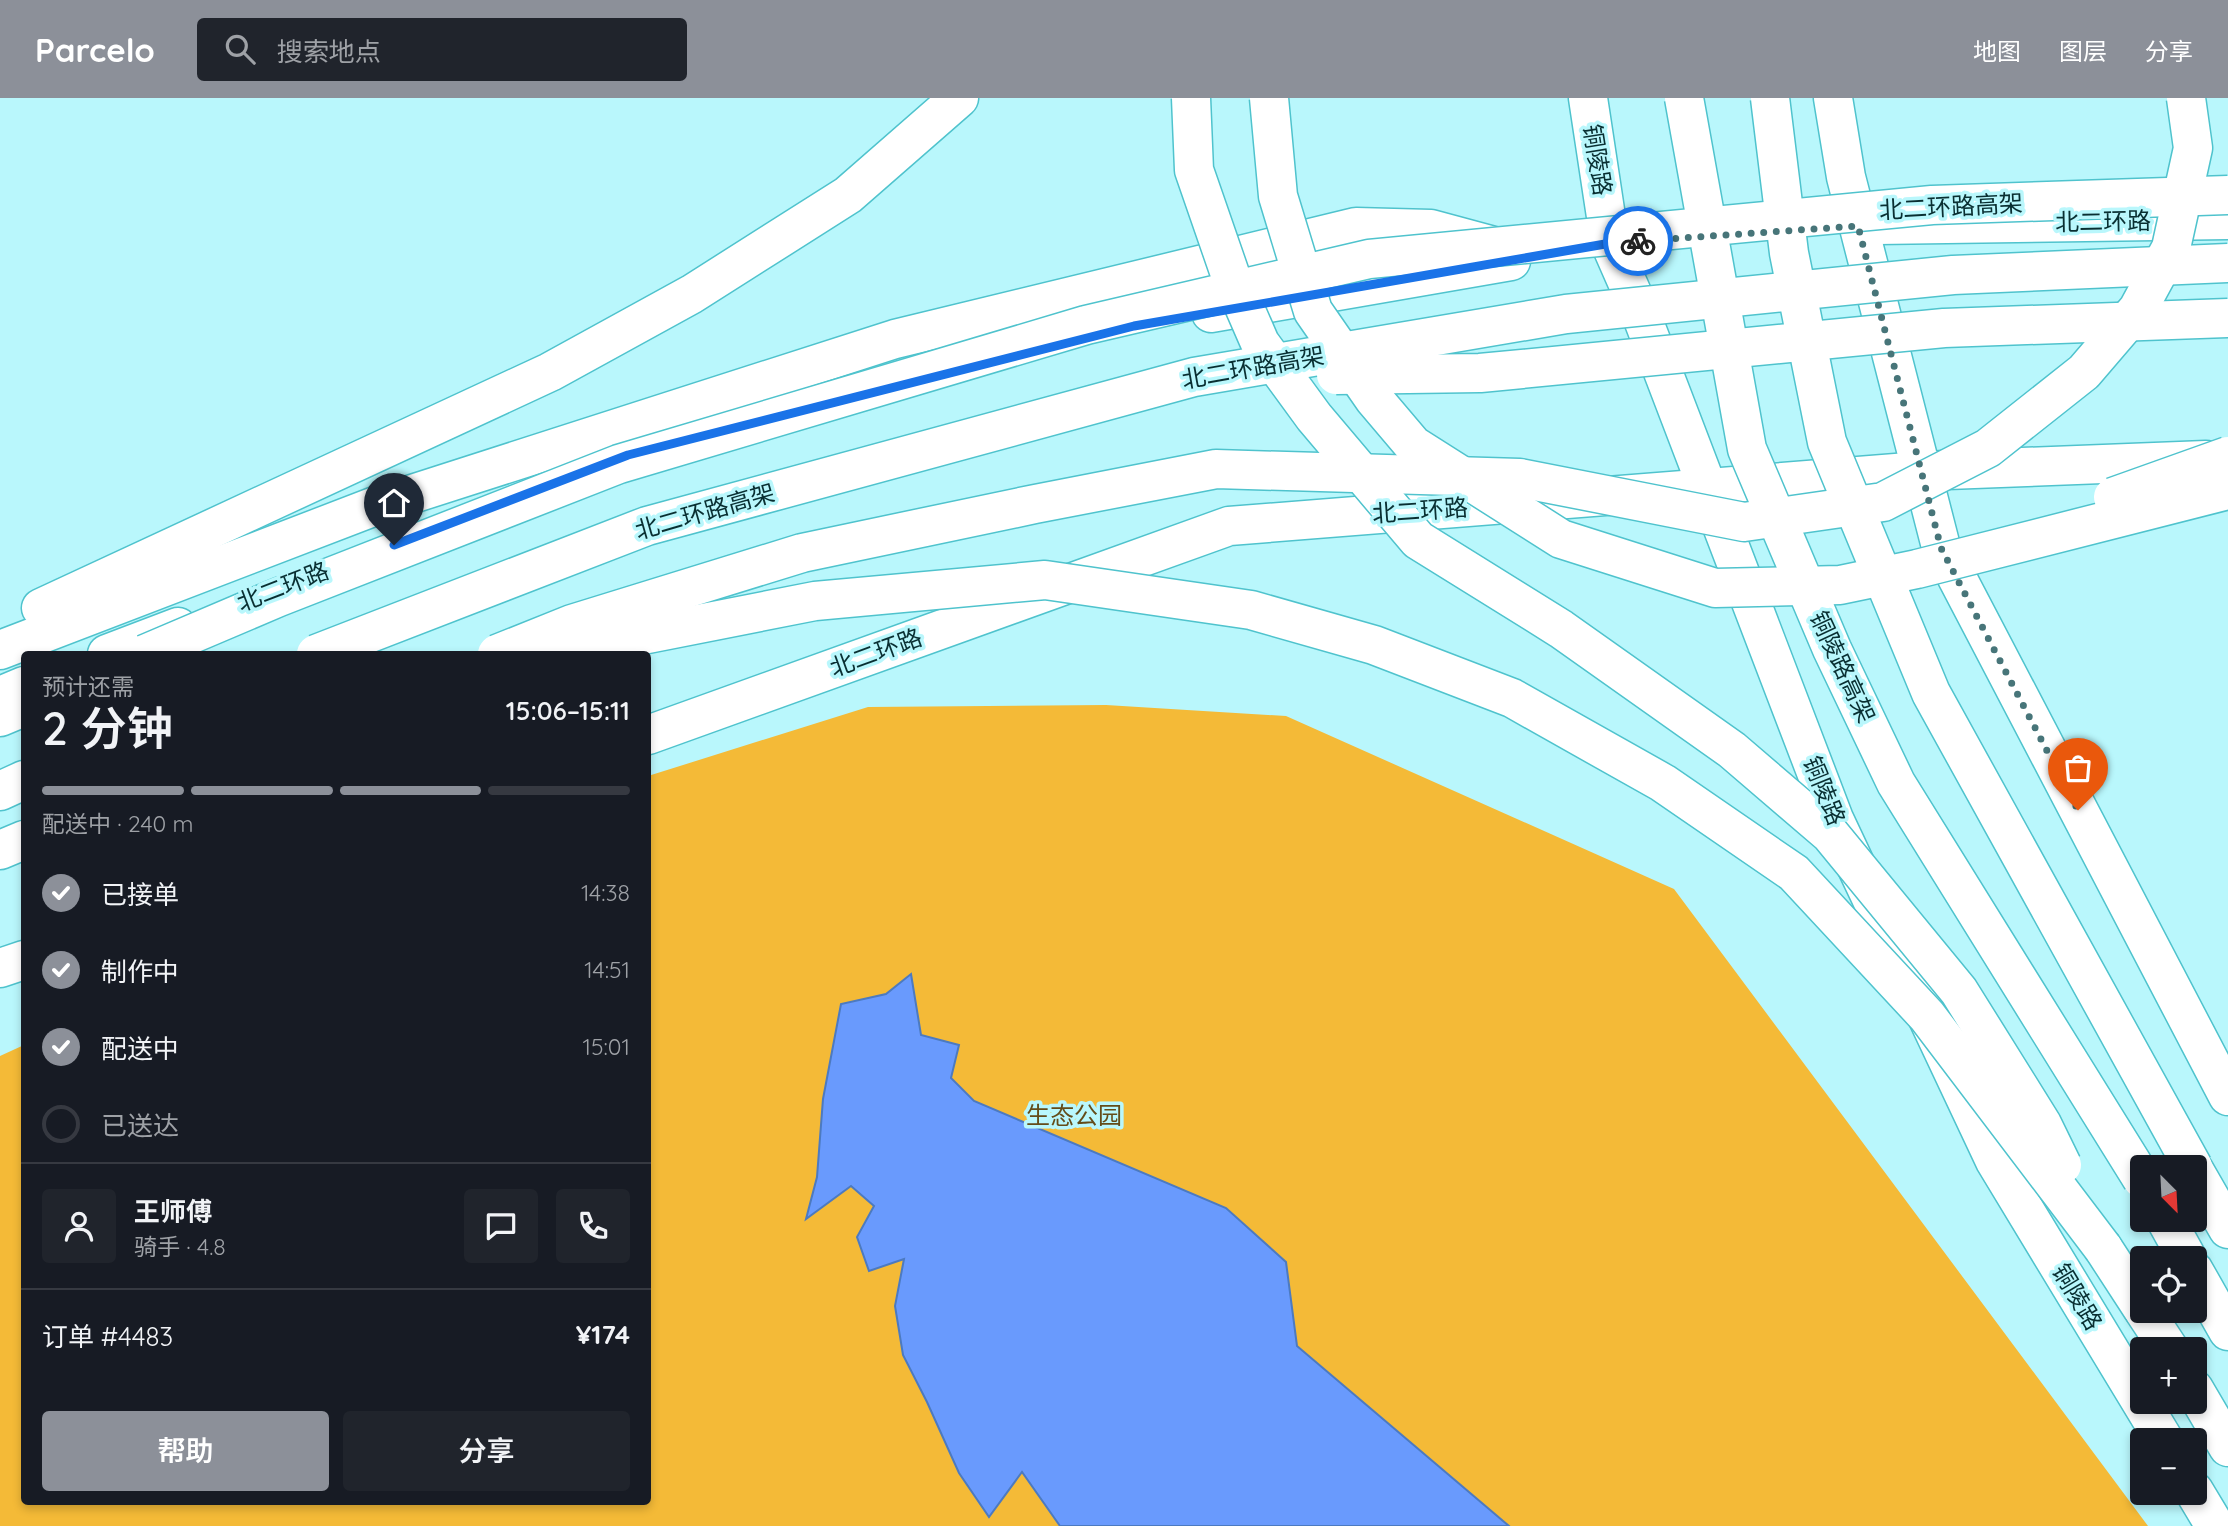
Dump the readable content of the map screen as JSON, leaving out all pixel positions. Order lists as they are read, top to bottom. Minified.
{"streets":{"main road":["铜陵路","北二环路高架","北二环路","铜陵路高架"]},"crossings":[["铜陵路","北二环路"]],"parks":["生态公园"],"north":"bottom right","page":{"header":"Parcelo","search":"搜索地点","nav":["地图","图层","分享"],"heading":["2 分钟","预计还需","15:06–15:11"],"panel":["王师傅","骑手 · 4.8","订单 #4483","¥174"],"bar":"配送中 · 240 m","list":[["已接单","14:38"],["制作中","14:51"],["配送中","15:01"],"已送达"],"map_buttons":["+","−"],"buttons":["帮助","分享"]}}
